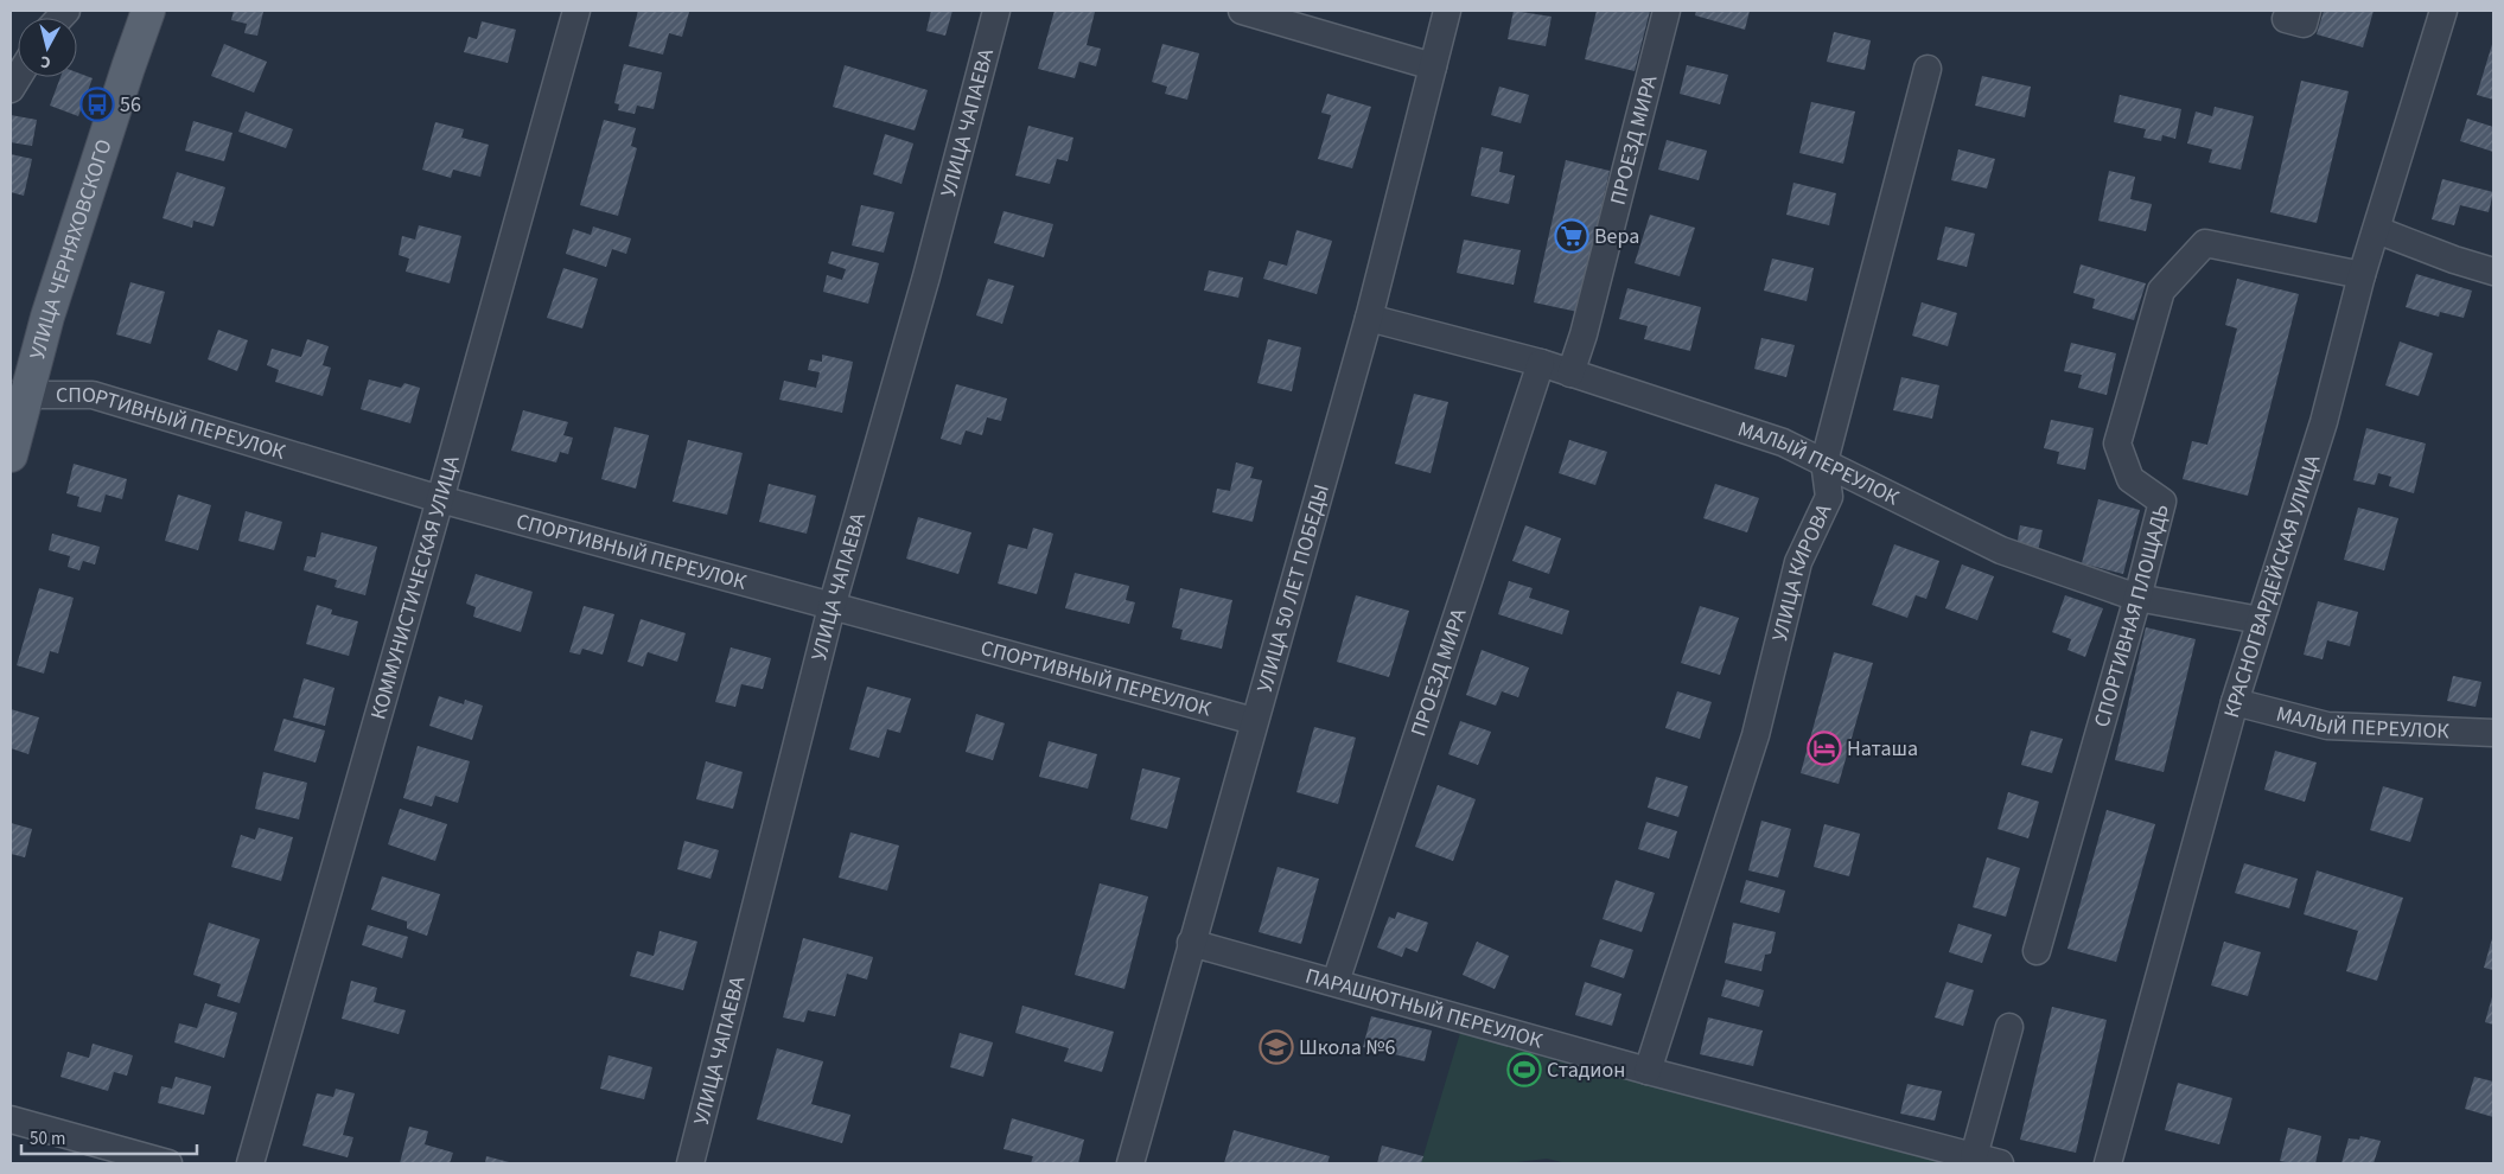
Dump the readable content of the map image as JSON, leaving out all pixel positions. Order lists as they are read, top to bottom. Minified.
{"streets":{"main road":["УЛИЦА ЧЕРНЯХОВСКОГО"],"street":["УЛИЦА ЧАПАЕВА","ПРОЕЗД МИРА","СПОРТИВНЫЙ ПЕРЕУЛОК","МАЛЫЙ ПЕРЕУЛОК","УЛИЦА КИРОВА","КРАСНОГВАРДЕЙСКАЯ УЛИЦА","КОММУНИСТИЧЕСКАЯ УЛИЦА","УЛИЦА 50 ЛЕТ ПОБЕДЫ","СПОРТИВНАЯ ПЛОЩАДЬ","ПАРАШЮТНЫЙ ПЕРЕУЛОК"]},"crossings":[["УЛИЦА ЧАПАЕВА","СПОРТИВНЫЙ ПЕРЕУЛОК"],["ПРОЕЗД МИРА","МАЛЫЙ ПЕРЕУЛОК"],["ПРОЕЗД МИРА","ПАРАШЮТНЫЙ ПЕРЕУЛОК"],["УЛИЦА ЧЕРНЯХОВСКОГО","СПОРТИВНЫЙ ПЕРЕУЛОК"],["СПОРТИВНЫЙ ПЕРЕУЛОК","КОММУНИСТИЧЕСКАЯ УЛИЦА"],["СПОРТИВНЫЙ ПЕРЕУЛОК","УЛИЦА 50 ЛЕТ ПОБЕДЫ"],["МАЛЫЙ ПЕРЕУЛОК","УЛИЦА КИРОВА"],["МАЛЫЙ ПЕРЕУЛОК","КРАСНОГВАРДЕЙСКАЯ УЛИЦА"],["МАЛЫЙ ПЕРЕУЛОК","УЛИЦА 50 ЛЕТ ПОБЕДЫ"],["МАЛЫЙ ПЕРЕУЛОК","СПОРТИВНАЯ ПЛОЩАДЬ"],["УЛИЦА КИРОВА","ПАРАШЮТНЫЙ ПЕРЕУЛОК"],["КРАСНОГВАРДЕЙСКАЯ УЛИЦА","СПОРТИВНАЯ ПЛОЩАДЬ"],["УЛИЦА 50 ЛЕТ ПОБЕДЫ","ПАРАШЮТНЫЙ ПЕРЕУЛОК"]],"places":{"bus stop":["56"],"supermarket":["Вера"],"hotel":["Наташа"],"school or university":["Школа №6"],"sports":["Стадион"]},"scale_bar":"50 m","north":"bottom"}
